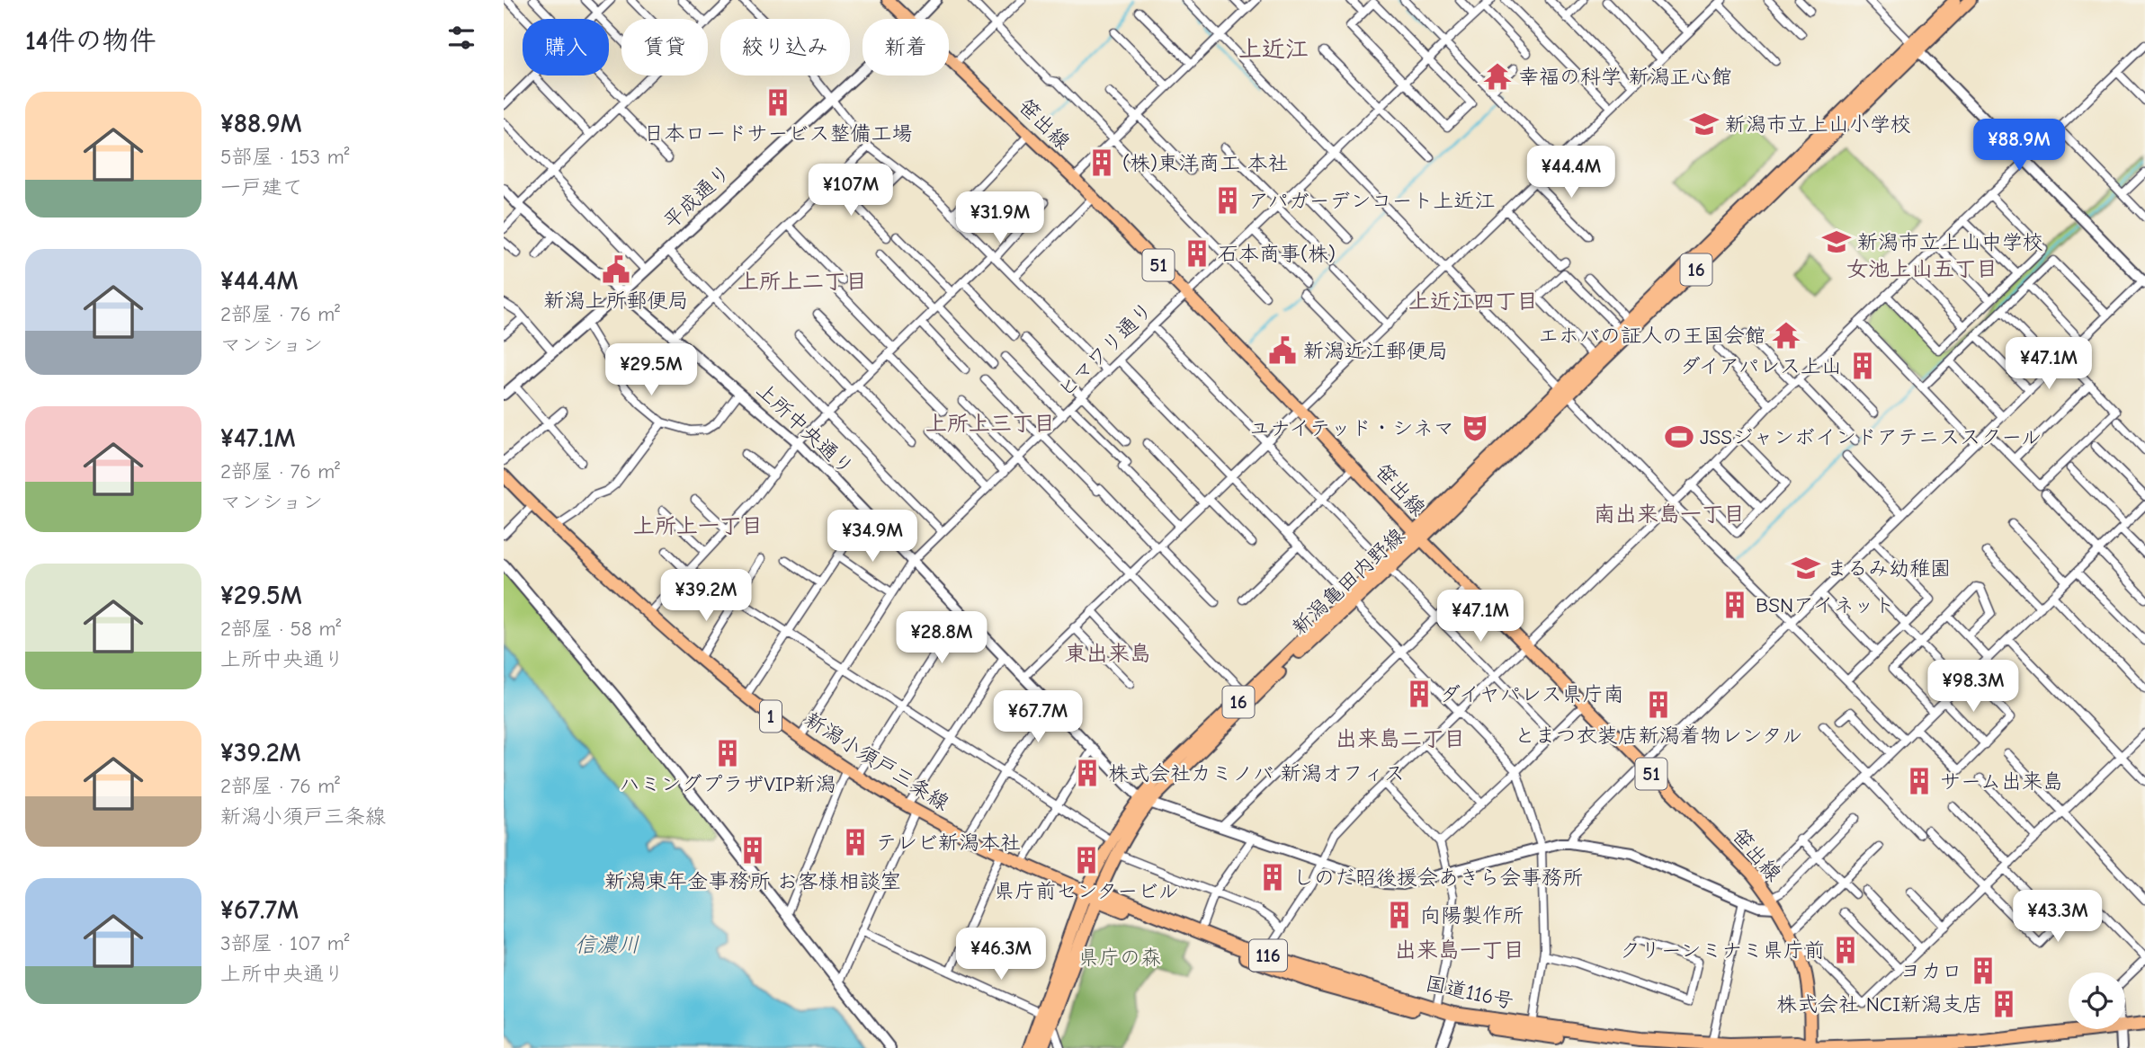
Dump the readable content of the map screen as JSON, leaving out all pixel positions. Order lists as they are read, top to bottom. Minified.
{"streets":{"highway":["116","国道116号"],"main road":["笹出線","51","16","新潟亀田内野線","1","新潟小須戸三条線"],"street":["平成通り","ヒマワリ通り","上所中央通り"]},"crossings":[["笹出線","ヒマワリ通り"],["笹出線","新潟亀田内野線"],["笹出線","国道116号"],["平成通り","上所中央通り"],["ヒマワリ通り","上所中央通り"],["ヒマワリ通り","新潟小須戸三条線"],["上所中央通り","新潟亀田内野線"],["新潟亀田内野線","新潟小須戸三条線"],["新潟亀田内野線","国道116号"],["新潟小須戸三条線","国道116号"]],"districts":["上近江","女池上山五丁目","上所上二丁目","上近江四丁目","上所上三丁目","南出来島一丁目","上所上一丁目","東出来島","出来島二丁目","出来島一丁目"],"water":["信濃川"],"parks":["県庁の森"],"places":{"temple":["幸福の科学 新潟正心館","エホバの証人の王国会館"],"building":["日本ロードサービス整備工場","(株)東洋商工 本社","アパガーデンコート上近江","石本商事(株)","ダイアパレス上山","BSNアイネット","ダイヤパレス県庁南","とまつ衣装店新潟着物レンタル","ハミングプラザVIP新潟","株式会社カミノバ 新潟オフィス","サーム出来島","テレビ新潟本社","新潟東年金事務所 お客様相談室","県庁前センタービル","しのだ昭後援会あきら会事務所","向陽製作所","クリーンミナミ県庁前","ヨカロ","株式会社 NCI新潟支店"],"school or university":["新潟市立上山小学校","新潟市立上山中学校","まるみ幼稚園"],"public building":["新潟上所郵便局","新潟近江郵便局"],"theatre":["ユナイテッド・シネマ"],"sports":["JSSジャンボインドアテニススクール"]},"page":{"heading":"14件の物件","chip":["購入","賃貸","絞り込み","新着"],"list":[{"name":"¥88.9M","note":"5部屋 · 153 m² · 一戸建て"},{"name":"¥44.4M","note":"2部屋 · 76 m² · マンション"},{"name":"¥47.1M","note":"2部屋 · 76 m² · マンション"},{"name":"¥29.5M","note":"2部屋 · 58 m² · 上所中央通り"},{"name":"¥39.2M","note":"2部屋 · 76 m² · 新潟小須戸三条線"},{"name":"¥67.7M","note":"3部屋 · 107 m² · 上所中央通り"}],"price":["¥88.9M","¥44.4M","¥107M","¥31.9M","¥47.1M","¥29.5M","¥34.9M","¥39.2M","¥47.1M","¥28.8M","¥98.3M","¥67.7M","¥43.3M","¥46.3M"]}}
